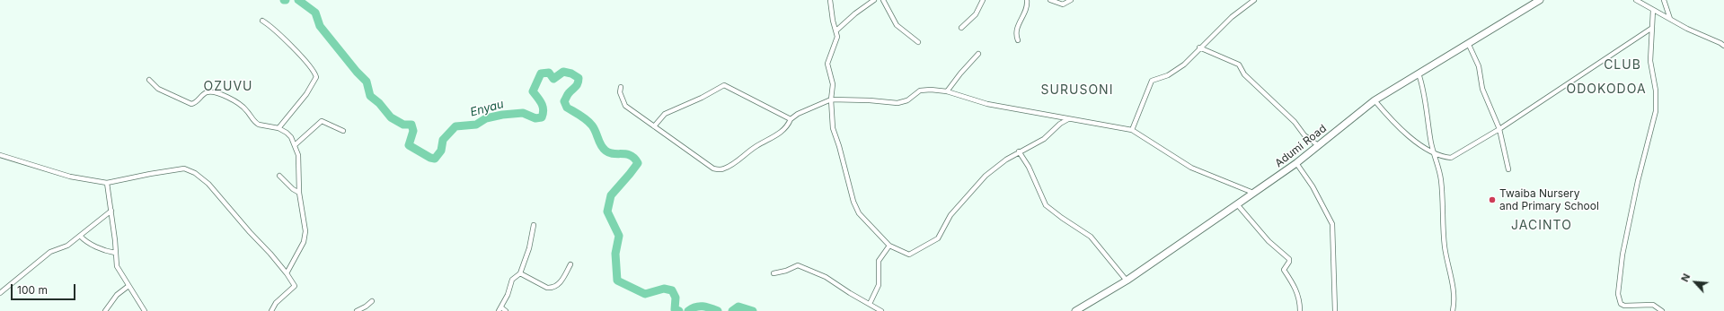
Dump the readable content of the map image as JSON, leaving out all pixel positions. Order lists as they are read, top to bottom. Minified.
{"streets":{"main road":["Adumi Road"]},"districts":["CLUB","OZUVU","ODOKODOA","SURUSONI","JACINTO"],"water":["Enyau"],"places":["Twaiba Nursery and Primary School"],"scale_bar":"100 m","north":"top left"}
